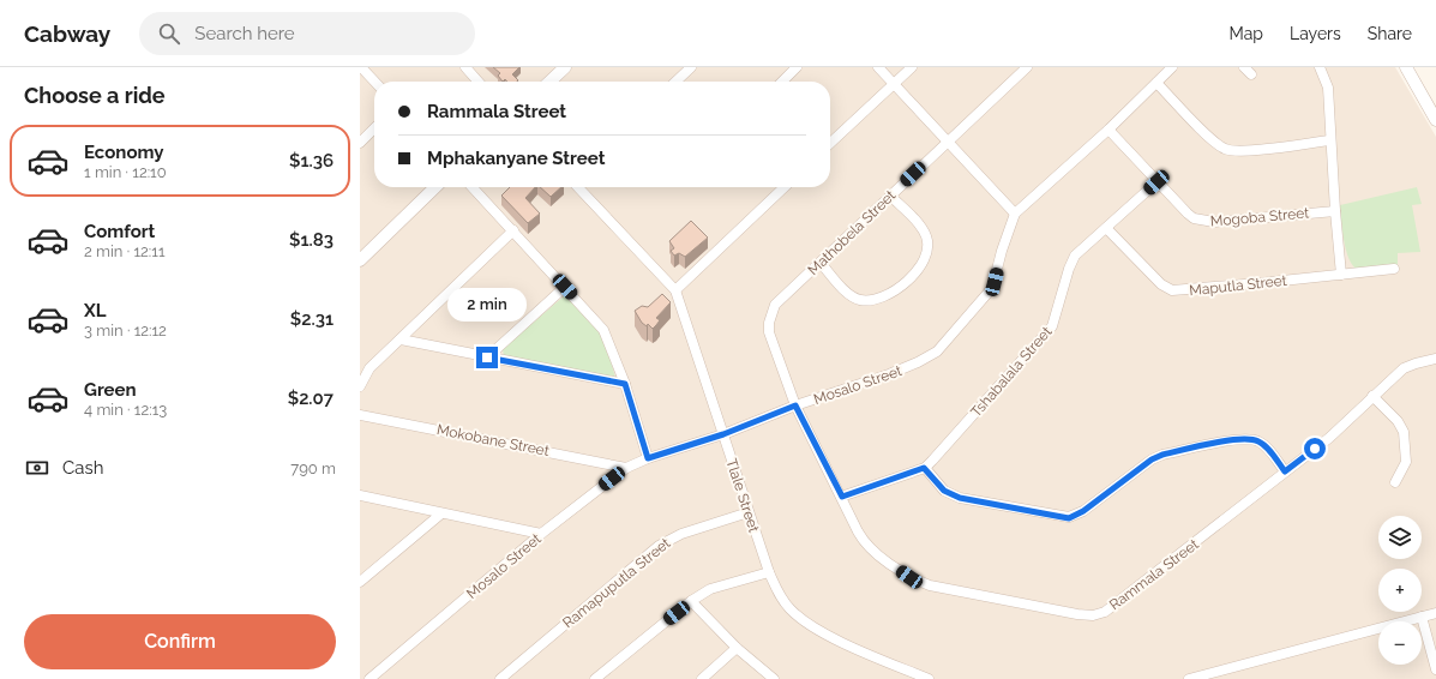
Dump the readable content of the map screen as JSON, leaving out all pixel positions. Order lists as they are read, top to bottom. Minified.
{"streets":{"street":["Mogoba Street","Mathobela Street","Maputla Street","Tshabalala Street","Mosalo Street","Mokobane Street","Tlale Street","Rammala Street","Ramapuputla Street"]},"crossings":[["Mogoba Street","Tshabalala Street"],["Mogoba Street","Mosalo Street"],["Mathobela Street","Mosalo Street"],["Mathobela Street","Rammala Street"],["Maputla Street","Tshabalala Street"],["Tshabalala Street","Rammala Street"],["Mosalo Street","Mokobane Street"],["Mosalo Street","Tlale Street"],["Mosalo Street","Rammala Street"],["Tlale Street","Ramapuputla Street"]],"page":{"header":"Cabway","search":"Search here","nav":["Map","Layers","Share"],"heading":"Choose a ride","banner":["Rammala Street","Mphakanyane Street"],"list":[{"name":"Economy","note":"1 min · 12:10","value":"$1.36"},{"name":"Comfort","note":"2 min · 12:11","value":"$1.83"},{"name":"XL","note":"3 min · 12:12","value":"$2.31"},{"name":"Green","note":"4 min · 12:13","value":"$2.07"}],"bubble":"2 min","pay":["Cash","790 m"],"map_buttons":["+","−"],"buttons":"Confirm"}}
